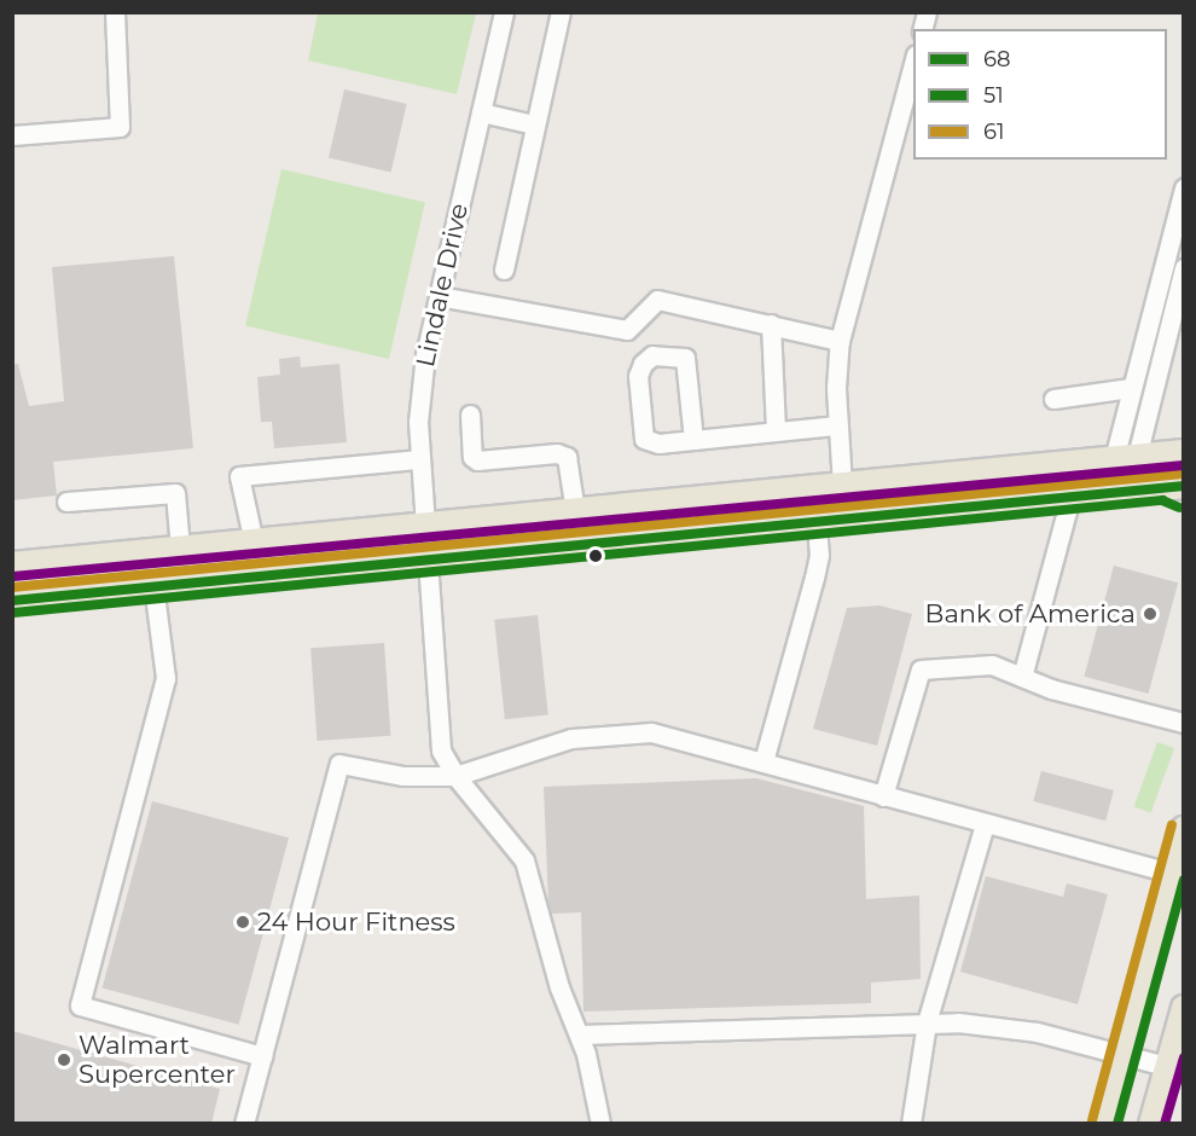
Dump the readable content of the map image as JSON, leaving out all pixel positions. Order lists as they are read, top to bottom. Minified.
{"streets":{"street":["Lindale Drive"]},"places":["Bank of America","24 Hour Fitness","Walmart Supercenter"],"lines":["transit line 61","transit line 68","transit line 51"],"legend":["68","51","61"]}
